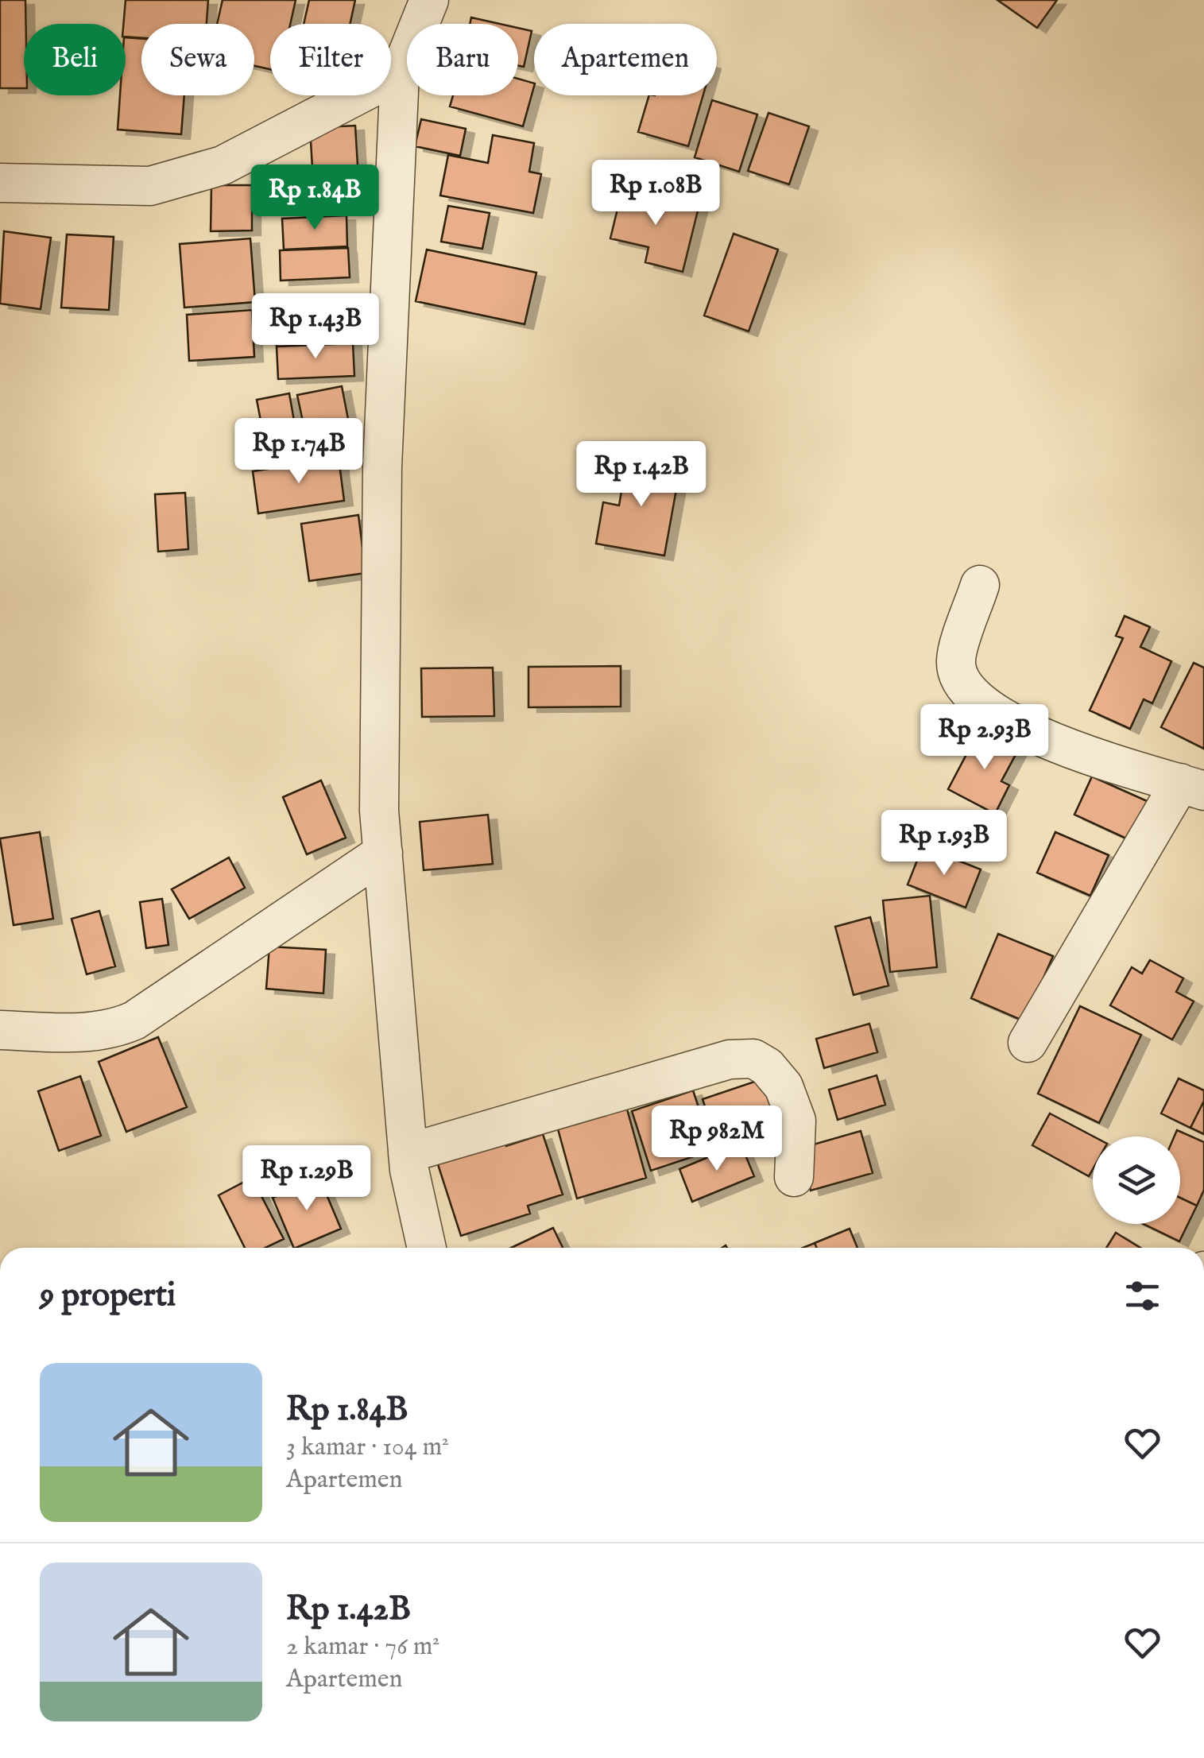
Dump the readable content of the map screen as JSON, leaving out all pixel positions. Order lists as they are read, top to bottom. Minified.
{"page":{"chip":["Beli","Sewa","Filter","Baru","Apartemen"],"price":["Rp 1.08B","Rp 1.84B","Rp 1.43B","Rp 1.74B","Rp 1.42B","Rp 2.93B","Rp 1.93B","Rp 982M","Rp 1.29B"],"heading":"9 properti","list":[{"name":"Rp 1.84B","note":"3 kamar · 104 m² · Apartemen"},{"name":"Rp 1.42B","note":"2 kamar · 76 m² · Apartemen"}]}}
